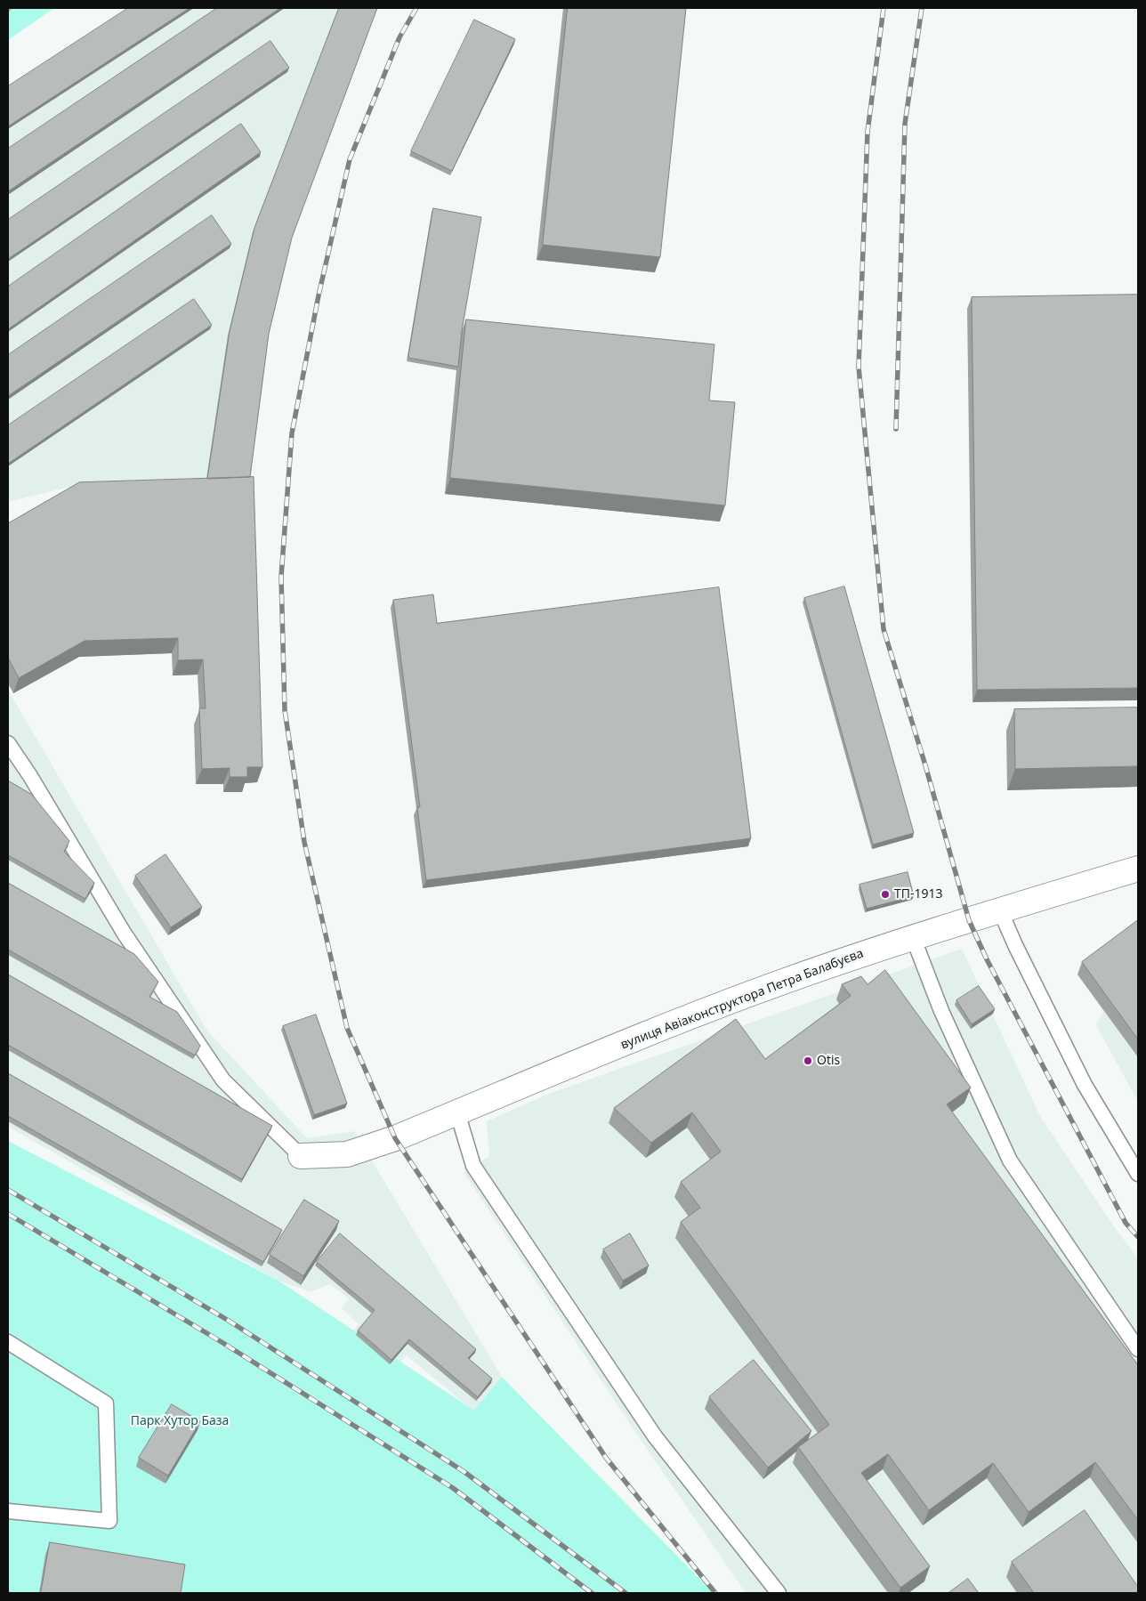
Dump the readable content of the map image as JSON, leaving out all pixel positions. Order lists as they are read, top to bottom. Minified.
{"streets":{"street":["вулиця Авіаконструктора Петра Балабуєва"]},"parks":["Парк Хутор База"],"places":["ТП-1913","Otis"]}
